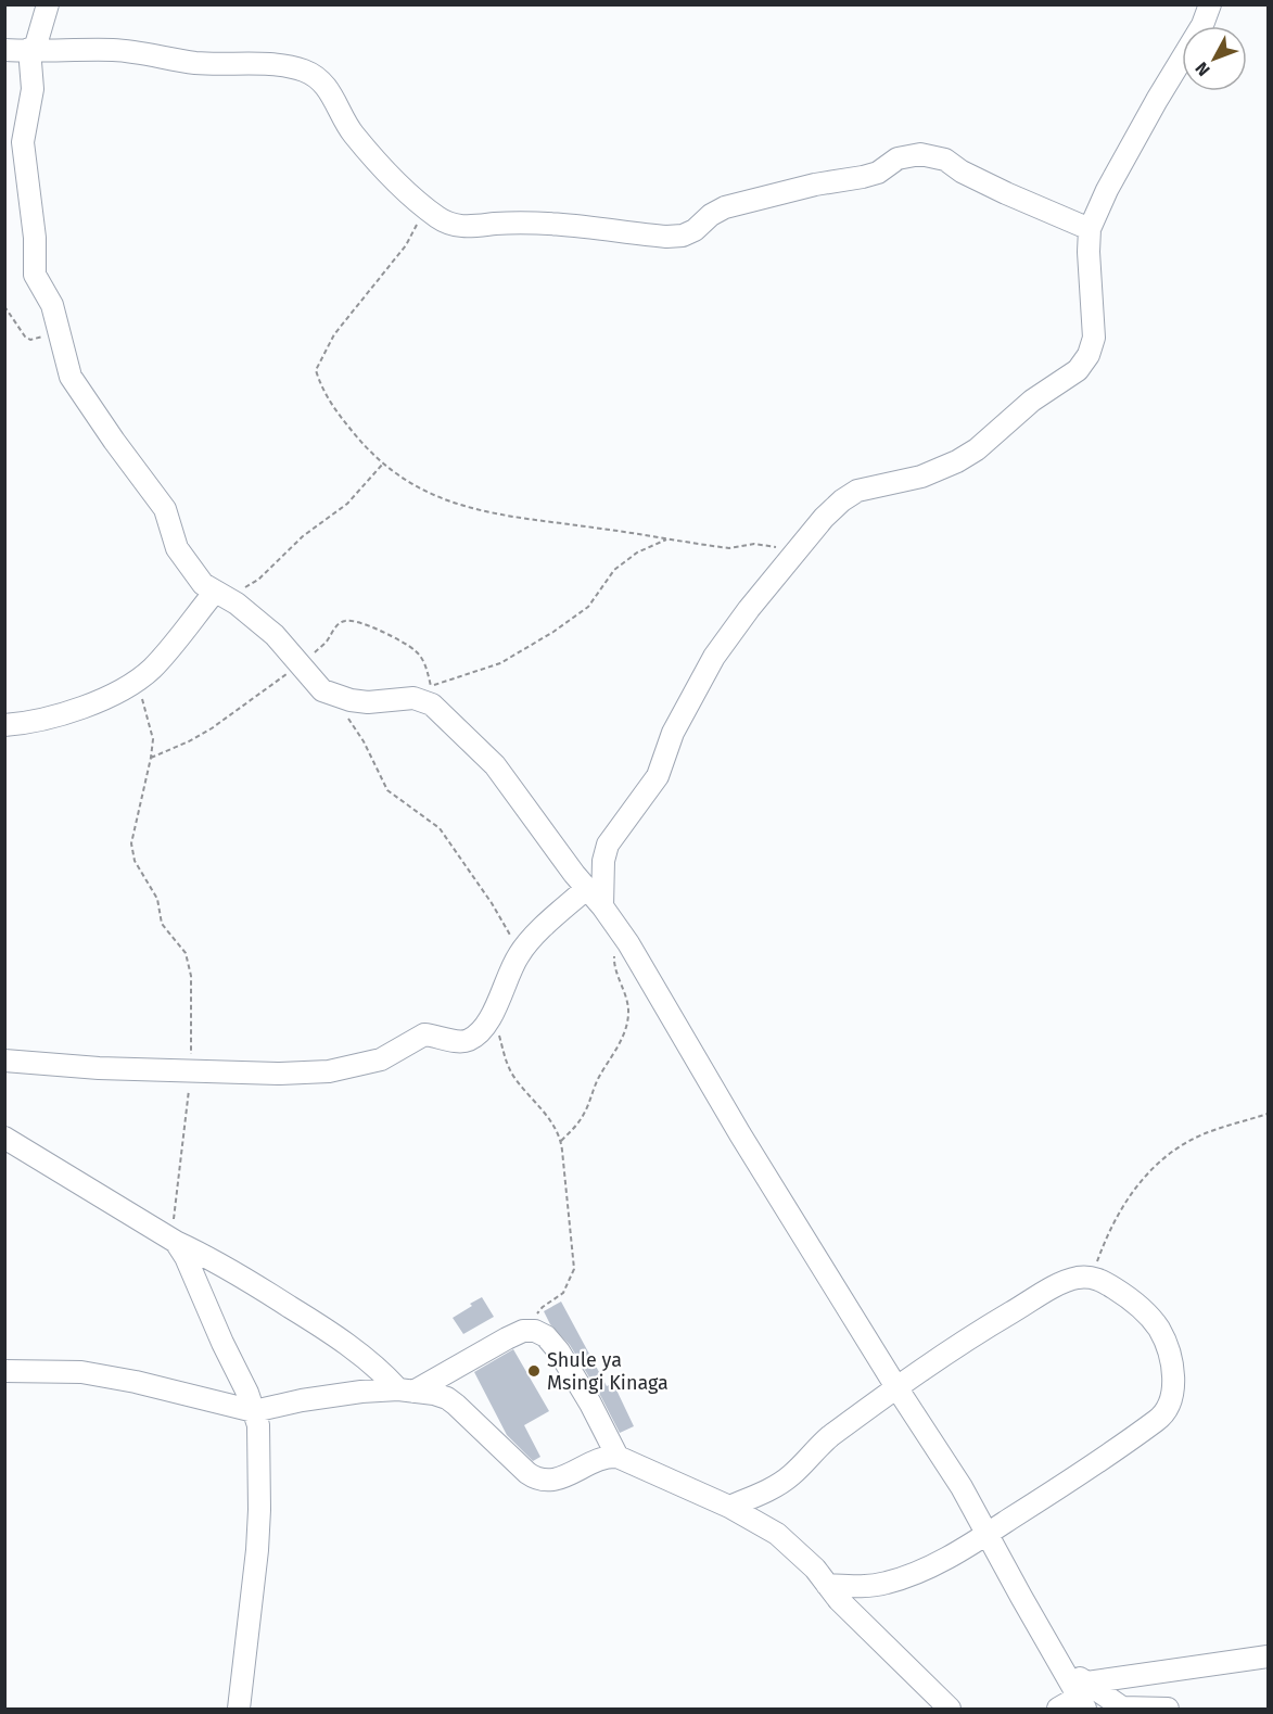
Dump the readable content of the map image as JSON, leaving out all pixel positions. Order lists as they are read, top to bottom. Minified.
{"places":["Shule ya Msingi Kinaga"],"north":"bottom left"}
